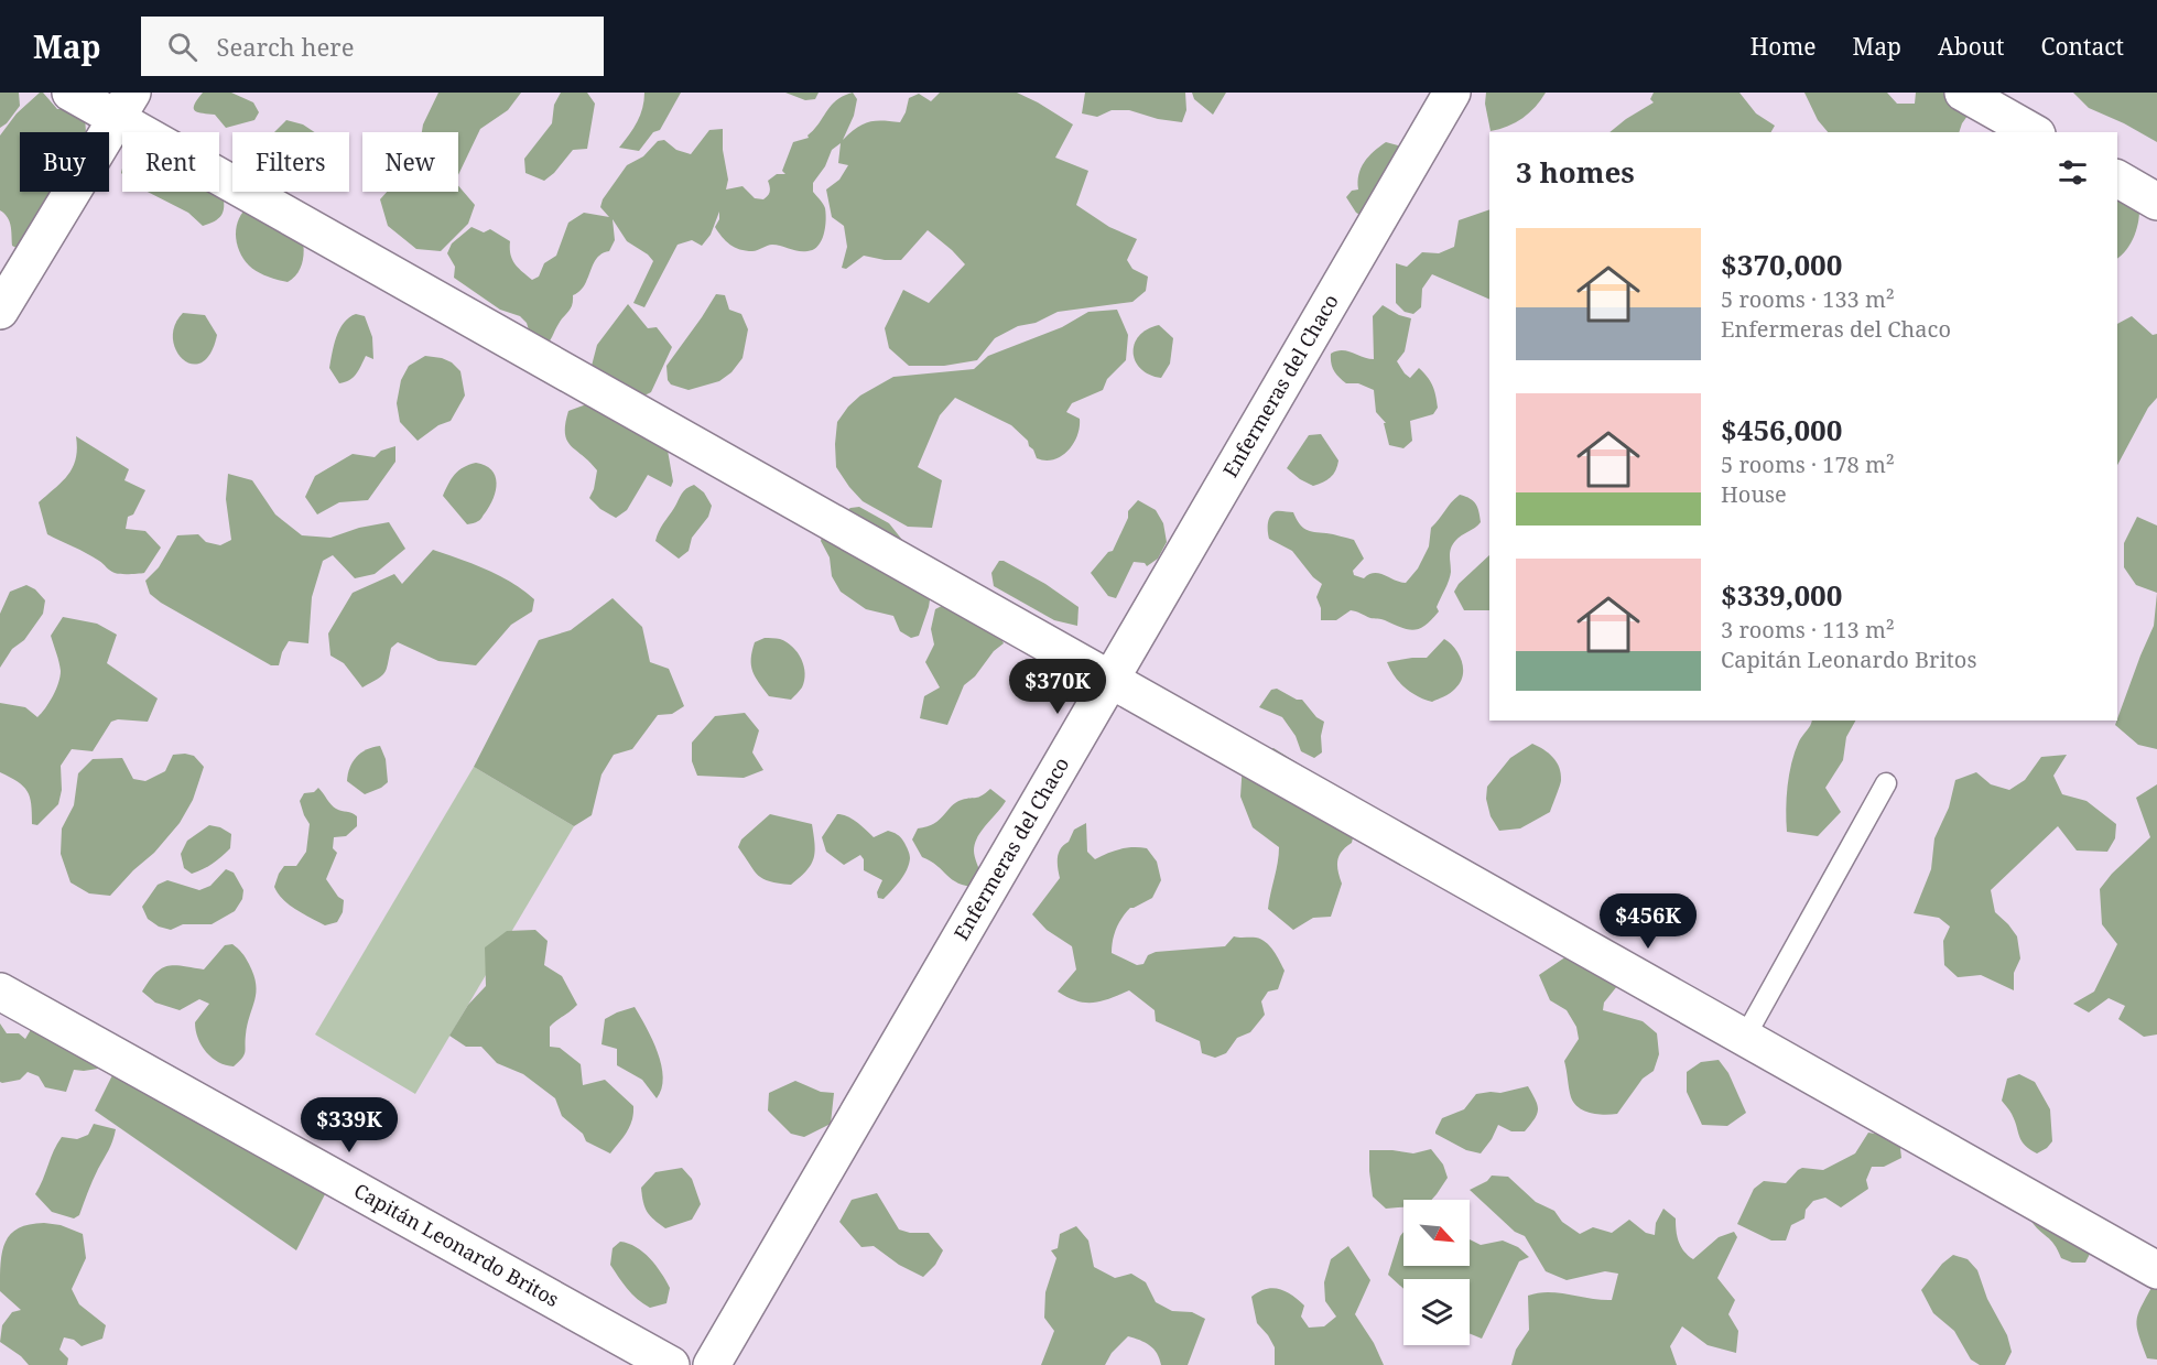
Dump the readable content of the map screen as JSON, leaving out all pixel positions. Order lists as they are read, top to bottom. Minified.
{"streets":{"street":["Enfermeras del Chaco","Capitán Leonardo Britos"]},"north":"bottom right","page":{"header":"Map","search":"Search here","nav":["Home","Map","About","Contact"],"chip":["Buy","Rent","Filters","New"],"heading":"3 homes","list":[{"name":"$370,000","note":"5 rooms · 133 m² · Enfermeras del Chaco"},{"name":"$456,000","note":"5 rooms · 178 m² · House"},{"name":"$339,000","note":"3 rooms · 113 m² · Capitán Leonardo Britos"}],"price":["$370K","$456K","$339K"]}}
